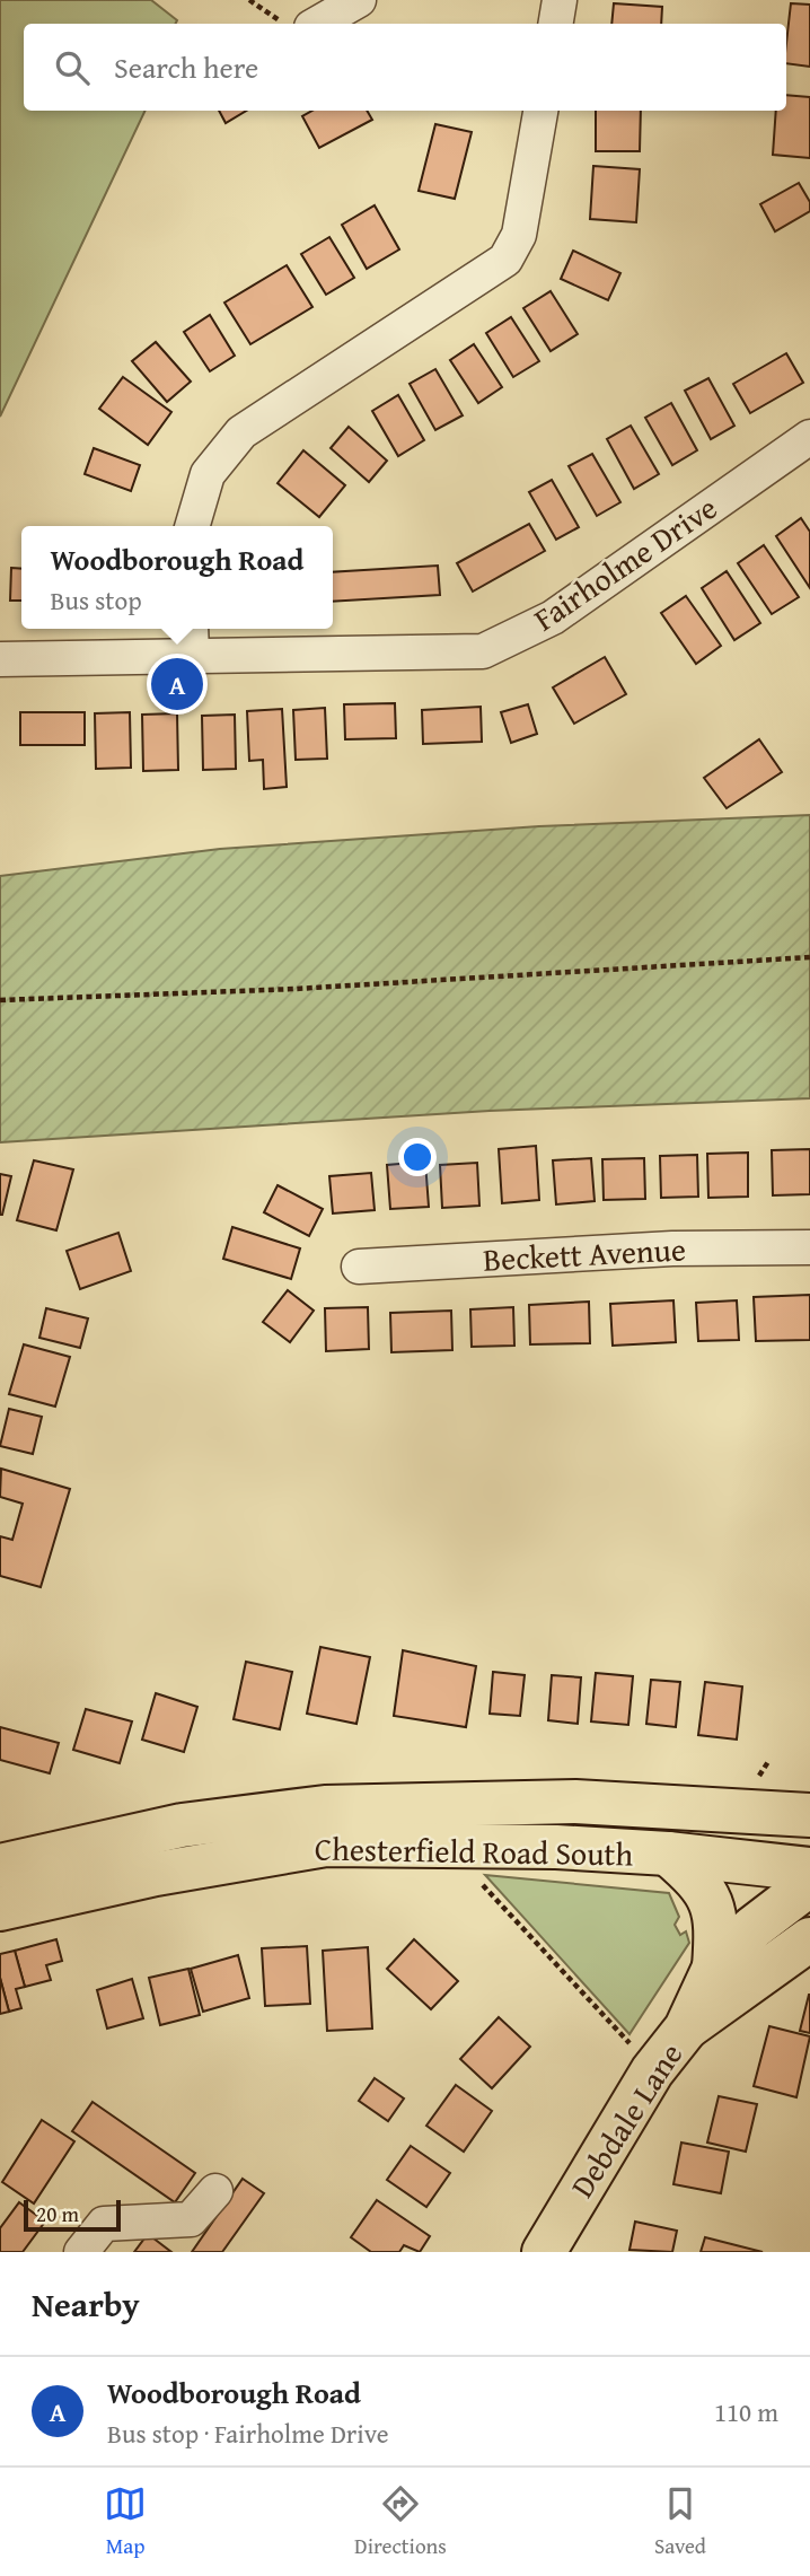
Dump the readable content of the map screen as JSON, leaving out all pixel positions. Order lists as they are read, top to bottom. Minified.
{"streets":{"main road":["Chesterfield Road South","Debdale Lane"],"street":["Fairholme Drive","Beckett Avenue"]},"scale_bar":"20 m","page":{"search":"Search here","popup":["Woodborough Road","Bus stop"],"pins":"A","scale":"20 m","heading":"Nearby","list":[{"mark":"A","name":"Woodborough Road","note":"Bus stop · Fairholme Drive","value":"110 m"}],"nav":["Map","Directions","Saved"]}}
